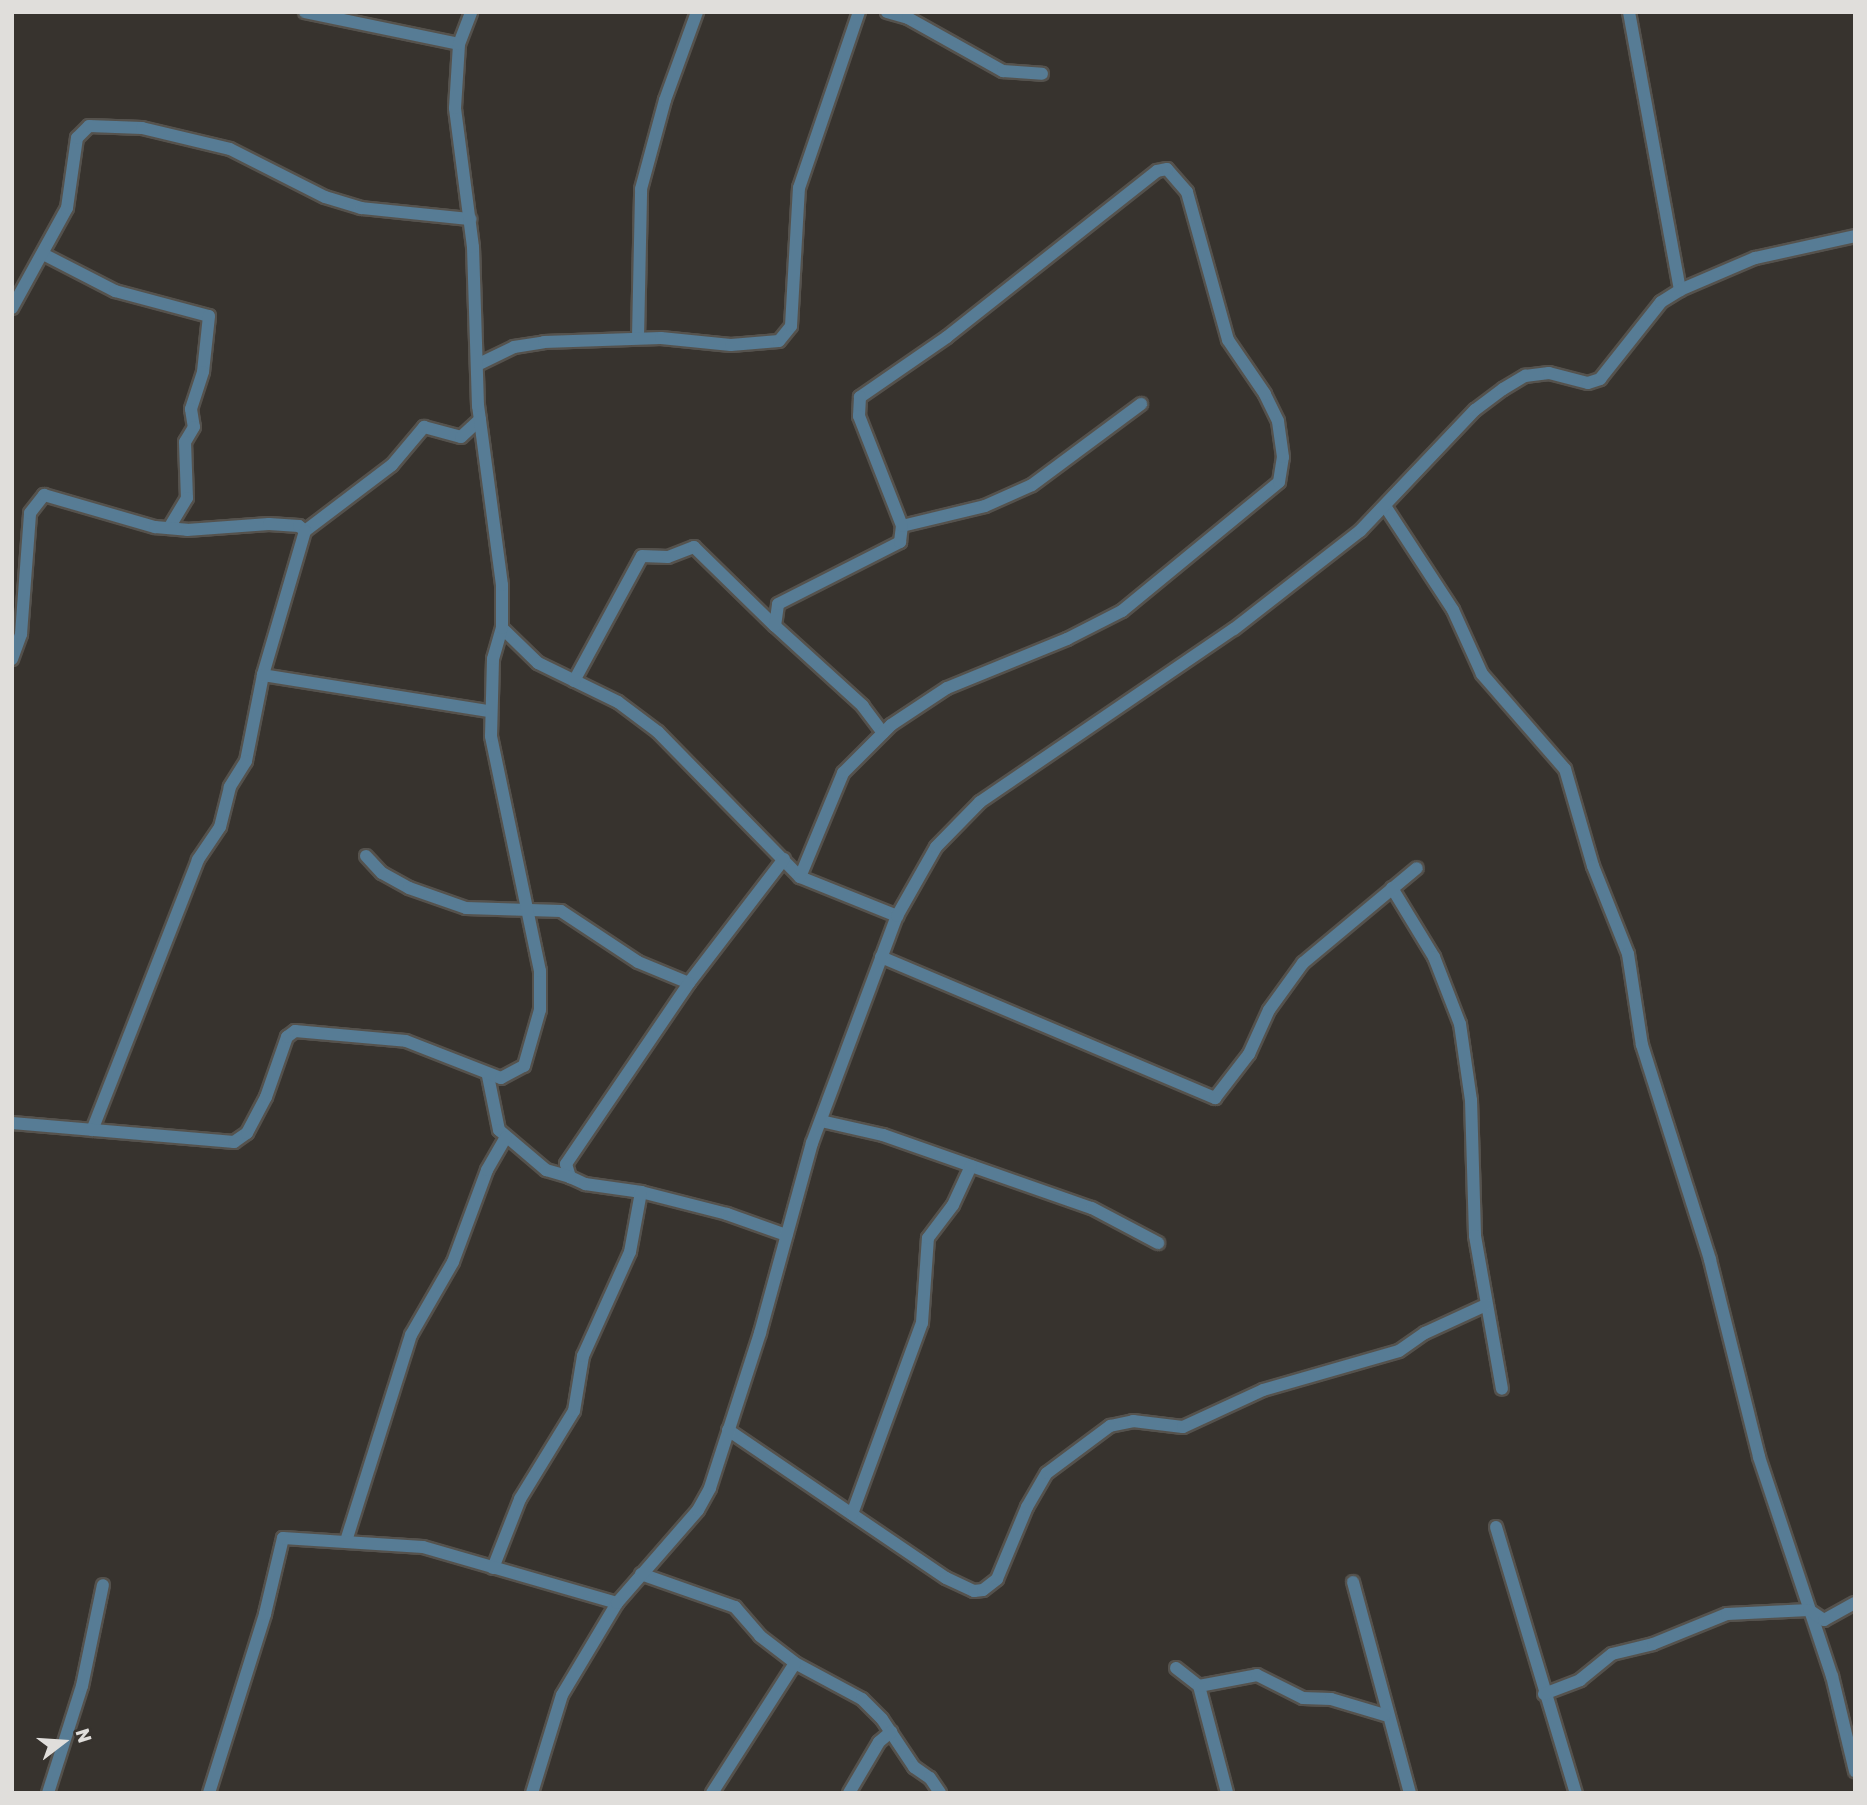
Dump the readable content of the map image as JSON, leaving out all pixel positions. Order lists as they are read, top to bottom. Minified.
{"north":"right"}
